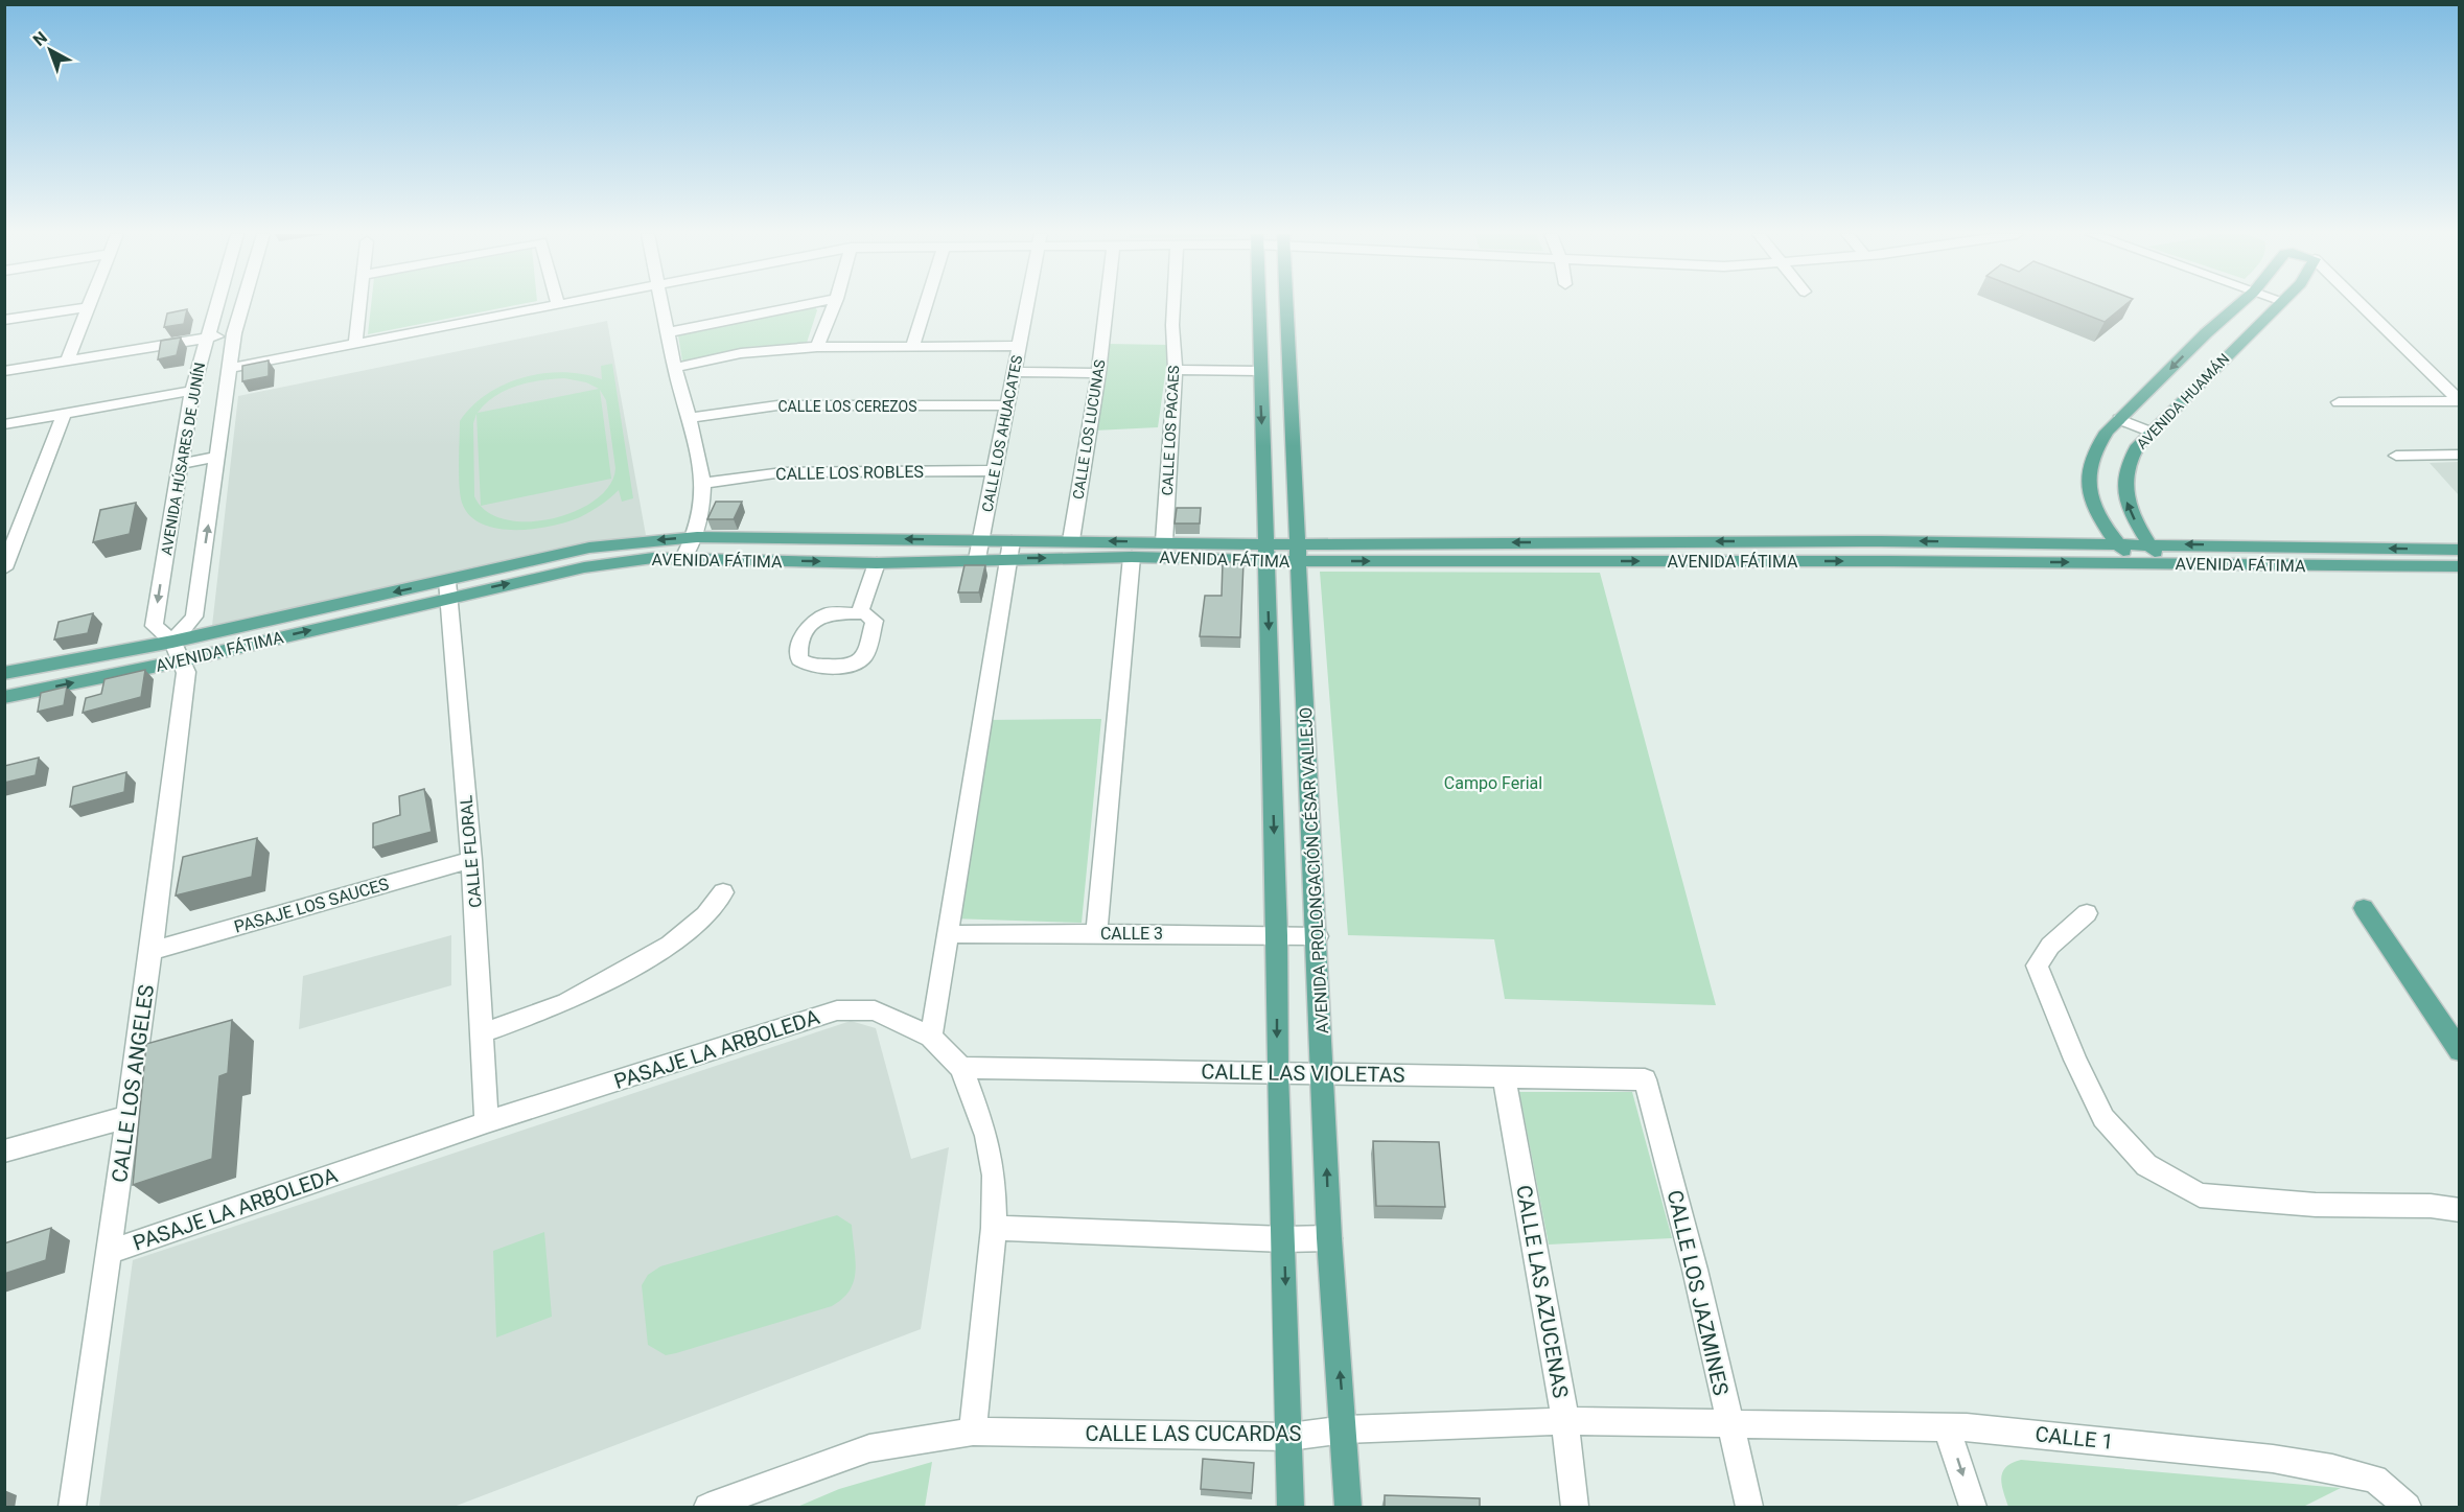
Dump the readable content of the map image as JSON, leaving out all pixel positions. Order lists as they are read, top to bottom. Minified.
{"streets":{"main road":["AVENIDA HUAMÁN","AVENIDA FÁTIMA","AVENIDA PROLONGACIÓN CÉSAR VALLEJO"],"street":["CALLE LOS CEREZOS","CALLE LOS LUCUNAS","CALLE LOS PACAES","CALLE LOS AHUACATES","AVENIDA HÚSARES DE JUNÍN","CALLE LOS ROBLES","CALLE FLORAL","PASAJE LOS SAUCES","CALLE 3","PASAJE LA ARBOLEDA","CALLE LAS VIOLETAS","CALLE LOS ANGELES","CALLE LAS AZUCENAS","CALLE LOS JAZMINES","CALLE LAS CUCARDAS","CALLE 1"]},"crossings":[["AVENIDA HUAMÁN","AVENIDA FÁTIMA"],["CALLE LOS CEREZOS","CALLE LOS AHUACATES"],["CALLE LOS LUCUNAS","AVENIDA FÁTIMA"],["CALLE LOS PACAES","AVENIDA FÁTIMA"],["CALLE LOS AHUACATES","CALLE LOS ROBLES"],["CALLE LOS AHUACATES","AVENIDA FÁTIMA"],["AVENIDA HÚSARES DE JUNÍN","AVENIDA FÁTIMA"],["AVENIDA HÚSARES DE JUNÍN","CALLE LOS ANGELES"],["AVENIDA FÁTIMA","CALLE FLORAL"],["AVENIDA FÁTIMA","AVENIDA PROLONGACIÓN CÉSAR VALLEJO"],["AVENIDA FÁTIMA","CALLE LOS ANGELES"],["CALLE FLORAL","PASAJE LOS SAUCES"],["CALLE FLORAL","PASAJE LA ARBOLEDA"],["AVENIDA PROLONGACIÓN CÉSAR VALLEJO","CALLE 3"],["AVENIDA PROLONGACIÓN CÉSAR VALLEJO","CALLE LAS VIOLETAS"],["AVENIDA PROLONGACIÓN CÉSAR VALLEJO","CALLE LAS CUCARDAS"],["PASAJE LOS SAUCES","CALLE LOS ANGELES"],["PASAJE LA ARBOLEDA","CALLE LAS VIOLETAS"],["PASAJE LA ARBOLEDA","CALLE LOS ANGELES"],["PASAJE LA ARBOLEDA","CALLE LAS CUCARDAS"],["CALLE LAS VIOLETAS","CALLE LAS AZUCENAS"],["CALLE LAS VIOLETAS","CALLE LOS JAZMINES"],["CALLE LAS AZUCENAS","CALLE LAS CUCARDAS"],["CALLE LOS JAZMINES","CALLE LAS CUCARDAS"],["CALLE LOS JAZMINES","CALLE 1"],["CALLE LAS CUCARDAS","CALLE 1"]],"parks":["Campo Ferial"],"north":"top left"}
